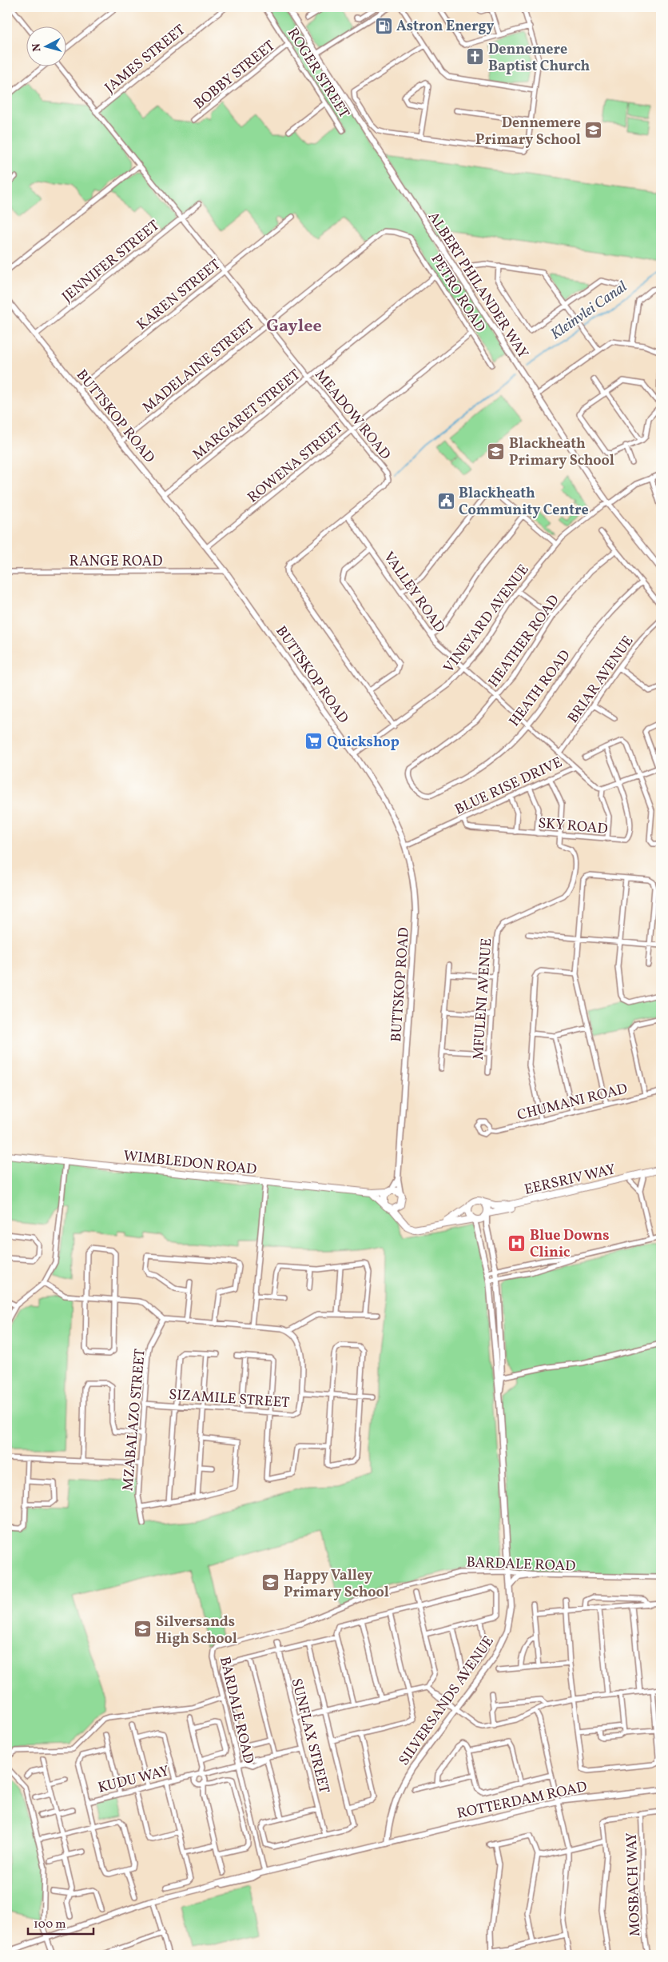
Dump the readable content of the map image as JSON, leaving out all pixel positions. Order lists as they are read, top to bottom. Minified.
{"streets":{"main road":["WIMBLEDON ROAD","EERSRIV WAY"],"street":["JAMES STREET","ROGER STREET","BOBBY STREET","JENNIFER STREET","ALBERT PHILANDER WAY","PETRO ROAD","KAREN STREET","MADELAINE STREET","MARGARET STREET","MEADOW ROAD","BUTTSKOP ROAD","ROWENA STREET","RANGE ROAD","VALLEY ROAD","VINEYARD AVENUE","HEATHER ROAD","BRIAR AVENUE","HEATH ROAD","BLUE RISE DRIVE","SKY ROAD","MFULENI AVENUE","CHUMANI ROAD","SIZAMILE STREET","MZABALAZO STREET","BARDALE ROAD","SILVERSANDS AVENUE","SUNFLAX STREET","KUDU WAY","ROTTERDAM ROAD","MOSBACH WAY"]},"crossings":[["JAMES STREET","MEADOW ROAD"],["ROGER STREET","BOBBY STREET"],["JENNIFER STREET","MEADOW ROAD"],["JENNIFER STREET","BUTTSKOP ROAD"],["ALBERT PHILANDER WAY","VINEYARD AVENUE"],["PETRO ROAD","MADELAINE STREET"],["PETRO ROAD","MARGARET STREET"],["PETRO ROAD","ROWENA STREET"],["KAREN STREET","MEADOW ROAD"],["KAREN STREET","BUTTSKOP ROAD"],["MADELAINE STREET","MEADOW ROAD"],["MADELAINE STREET","BUTTSKOP ROAD"],["MARGARET STREET","MEADOW ROAD"],["MARGARET STREET","BUTTSKOP ROAD"],["MEADOW ROAD","ROWENA STREET"],["MEADOW ROAD","VALLEY ROAD"],["MEADOW ROAD","VINEYARD AVENUE"],["BUTTSKOP ROAD","ROWENA STREET"],["BUTTSKOP ROAD","RANGE ROAD"],["BUTTSKOP ROAD","VINEYARD AVENUE"],["BUTTSKOP ROAD","BLUE RISE DRIVE"],["BUTTSKOP ROAD","WIMBLEDON ROAD"],["VALLEY ROAD","VINEYARD AVENUE"],["VALLEY ROAD","HEATHER ROAD"],["VALLEY ROAD","BRIAR AVENUE"],["VALLEY ROAD","HEATH ROAD"],["VALLEY ROAD","BLUE RISE DRIVE"],["HEATHER ROAD","HEATH ROAD"],["BLUE RISE DRIVE","SKY ROAD"],["SKY ROAD","MFULENI AVENUE"],["EERSRIV WAY","SILVERSANDS AVENUE"],["SIZAMILE STREET","MZABALAZO STREET"],["BARDALE ROAD","SILVERSANDS AVENUE"],["BARDALE ROAD","KUDU WAY"],["BARDALE ROAD","ROTTERDAM ROAD"],["SILVERSANDS AVENUE","ROTTERDAM ROAD"],["SUNFLAX STREET","KUDU WAY"]],"districts":["Gaylee"],"water":["Kleinvlei Canal"],"places":{"fuel station":["Astron Energy"],"church":["Dennemere Baptist Church"],"school or university":["Dennemere Primary School","Blackheath Primary School","Happy Valley Primary School","Silversands High School"],"public building":["Blackheath Community Centre"],"supermarket":["Quickshop"],"hospital":["Blue Downs Clinic"]},"scale_bar":"100 m","north":"left"}
